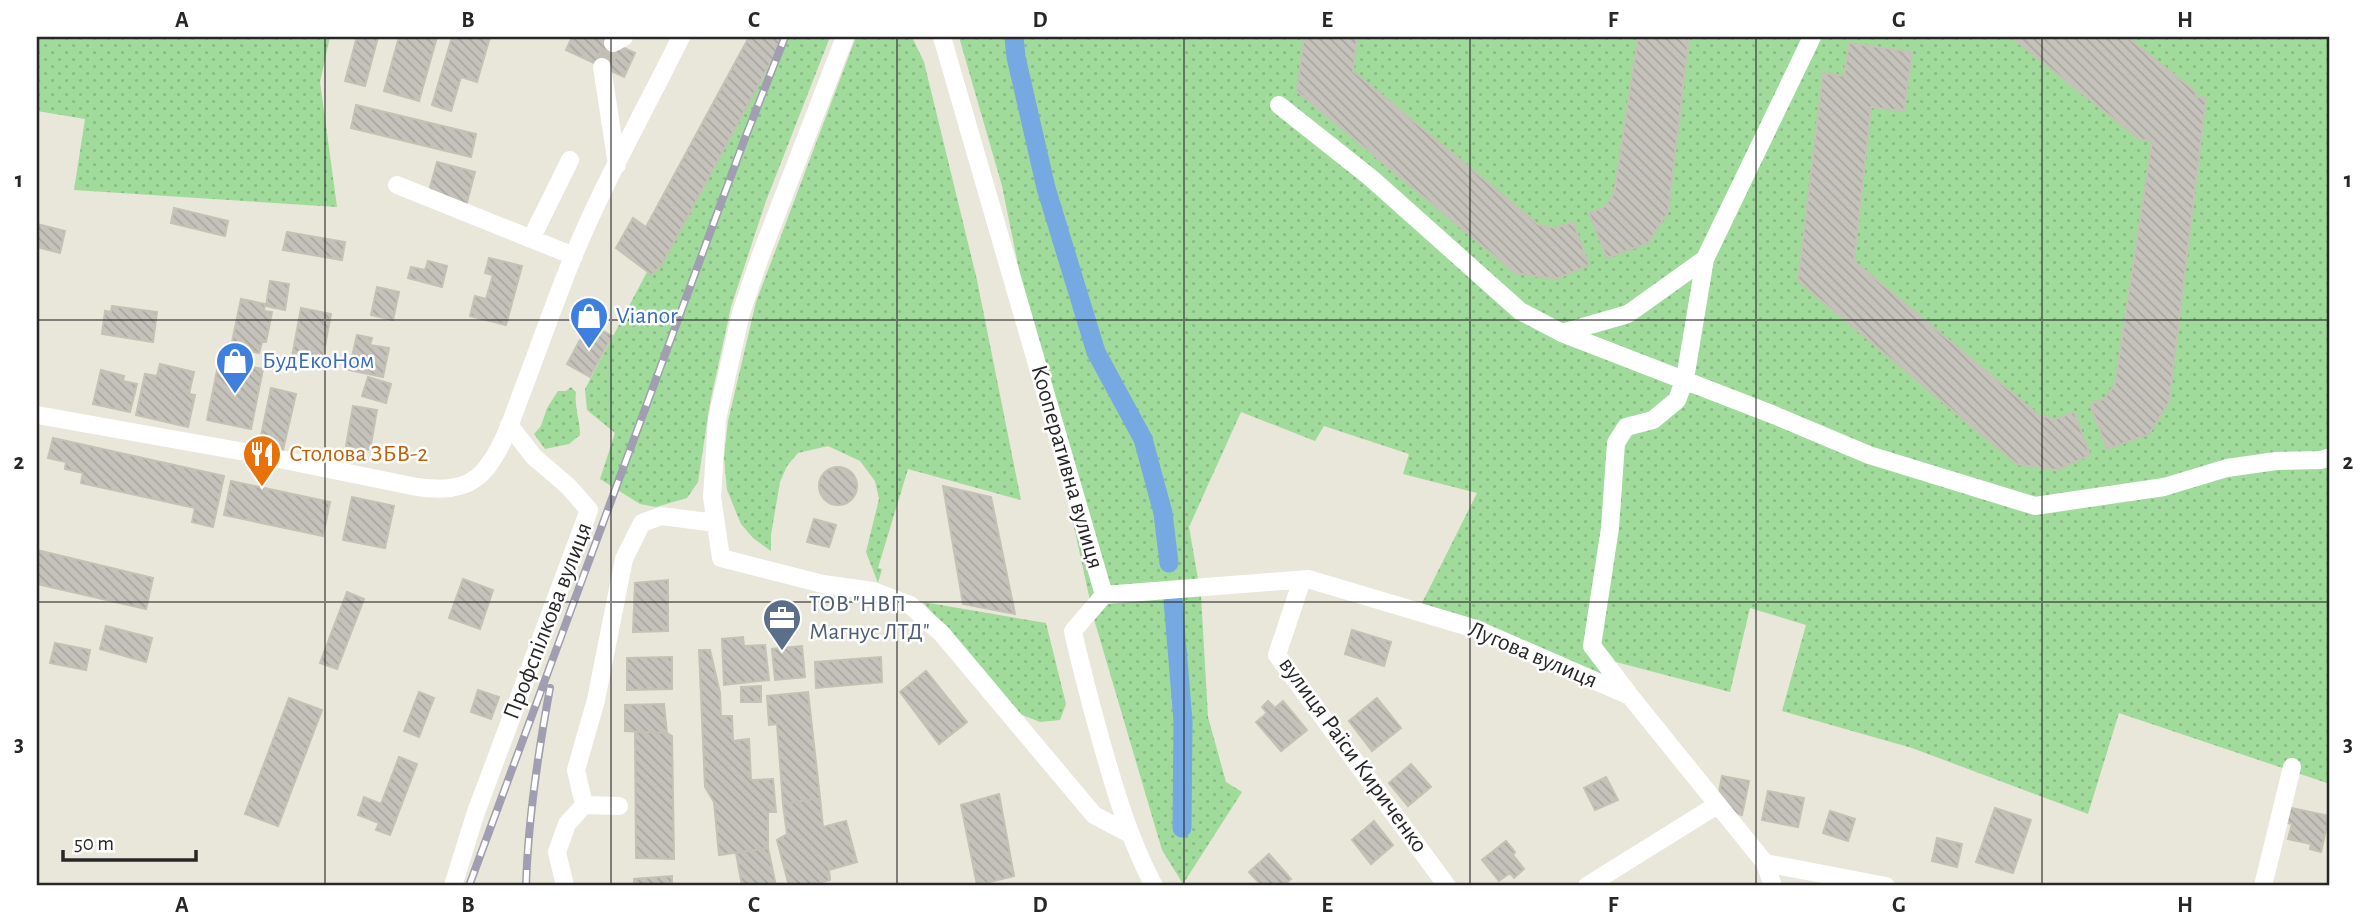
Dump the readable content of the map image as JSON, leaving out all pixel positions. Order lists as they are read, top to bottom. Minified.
{"streets":{"street":["Кооперативна вулиця","Профспілкова вулиця","Лугова вулиця","вулиця Раїси Кириченко"]},"crossings":[["Кооперативна вулиця","Лугова вулиця"],["Лугова вулиця","вулиця Раїси Кириченко"]],"places":{"shop":["Vianor","БудЕкоНом"],"restaurant":["Столова ЗБВ-2"],"office":["ТОВ \"НВП Магнус ЛТД\""]},"scale_bar":"50 m","grid":{"columns":["A","B","C","D","E","F","G","H"],"rows":["1","2","3"]}}
